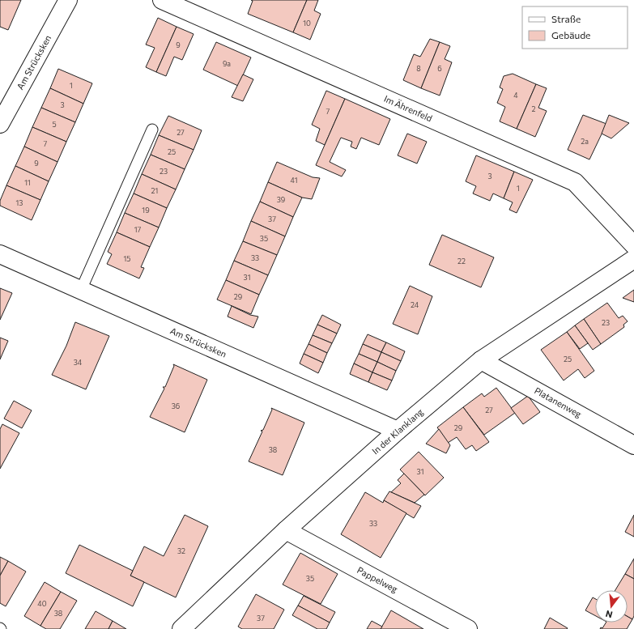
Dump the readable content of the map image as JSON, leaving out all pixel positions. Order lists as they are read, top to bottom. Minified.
{"streets":{"street":["Am Strücksken","Im Ährenfeld","Platanenweg","In der Klanklang","Pappelweg"]},"crossings":[["Am Strücksken","In der Klanklang"],["Platanenweg","In der Klanklang"],["In der Klanklang","Pappelweg"]],"house_numbers":["10","9","9a","8","6","1","4","3","2","7","5","27","2a","7","25","9","23","3","41","11","1","21","39","13","19","37","17","35","33","15","22","31","29","24","23","25","34","36","27","29","38","31","33","32","35","40","38","37"],"legend":["Straße","Gebäude"],"north":"bottom"}
